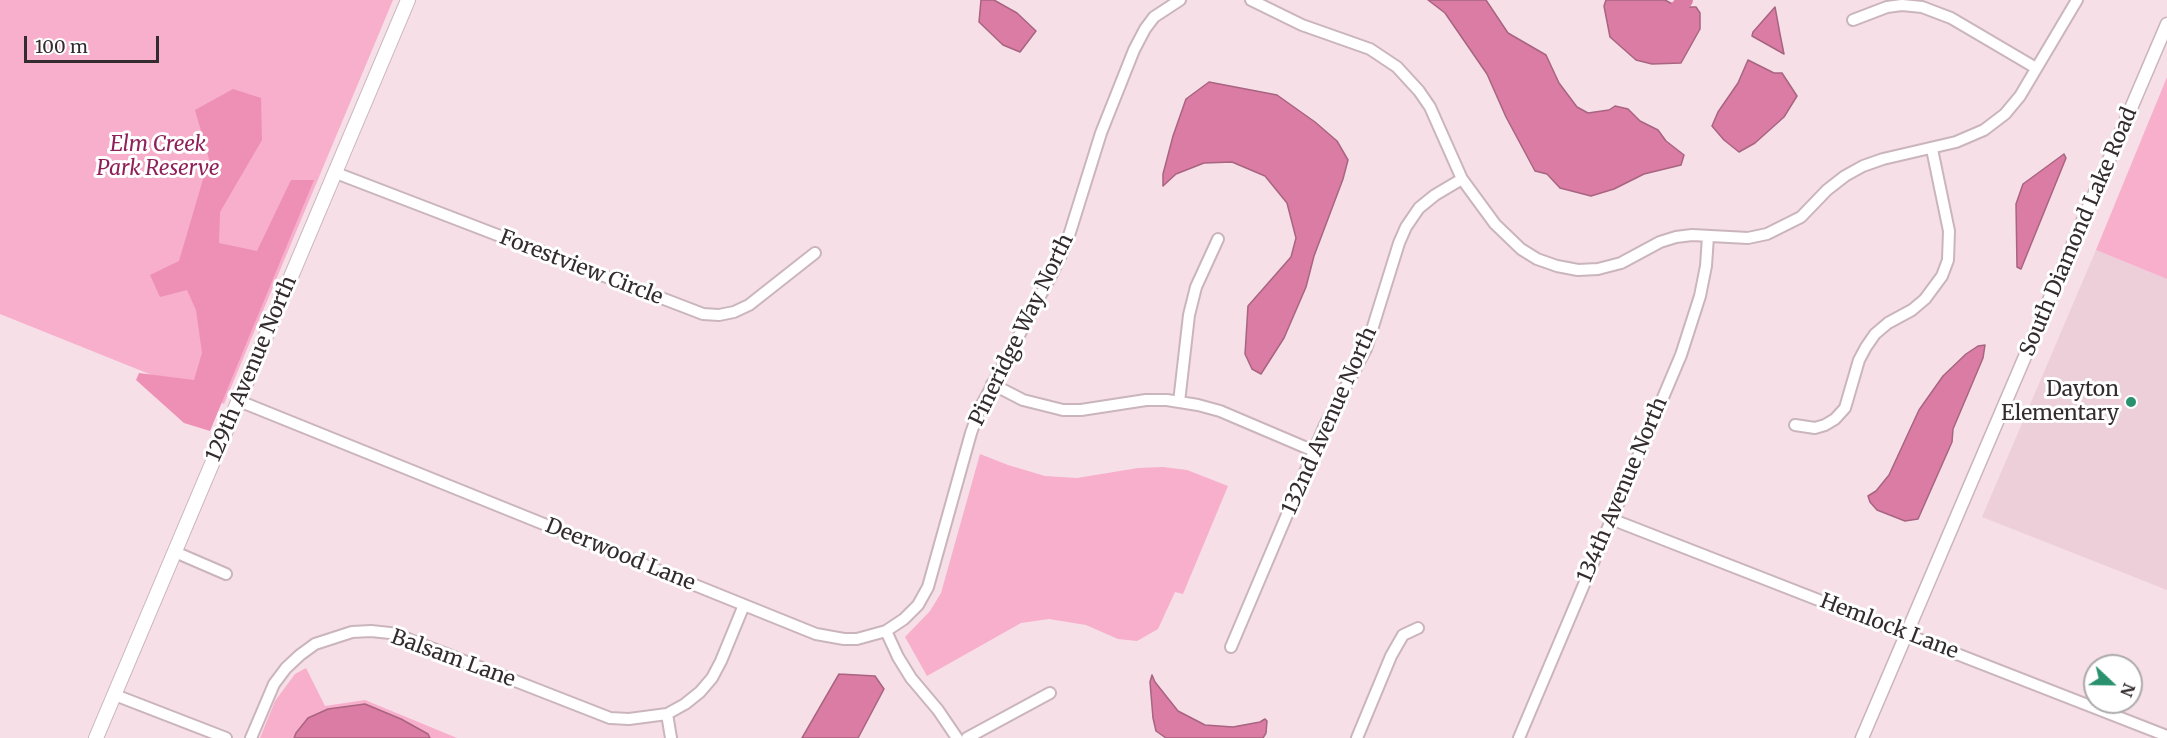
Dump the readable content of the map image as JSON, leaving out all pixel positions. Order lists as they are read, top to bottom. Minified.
{"streets":{"main road":["129th Avenue North"],"street":["South Diamond Lake Road","Forestview Circle","Pineridge Way North","132nd Avenue North","134th Avenue North","Deerwood Lane","Hemlock Lane","Balsam Lane"]},"crossings":[["South Diamond Lake Road","Hemlock Lane"],["Forestview Circle","129th Avenue North"],["Pineridge Way North","Deerwood Lane"],["129th Avenue North","Deerwood Lane"],["134th Avenue North","Hemlock Lane"]],"parks":["Elm Creek Park Reserve"],"places":["Dayton Elementary"],"scale_bar":"100 m","north":"right"}
